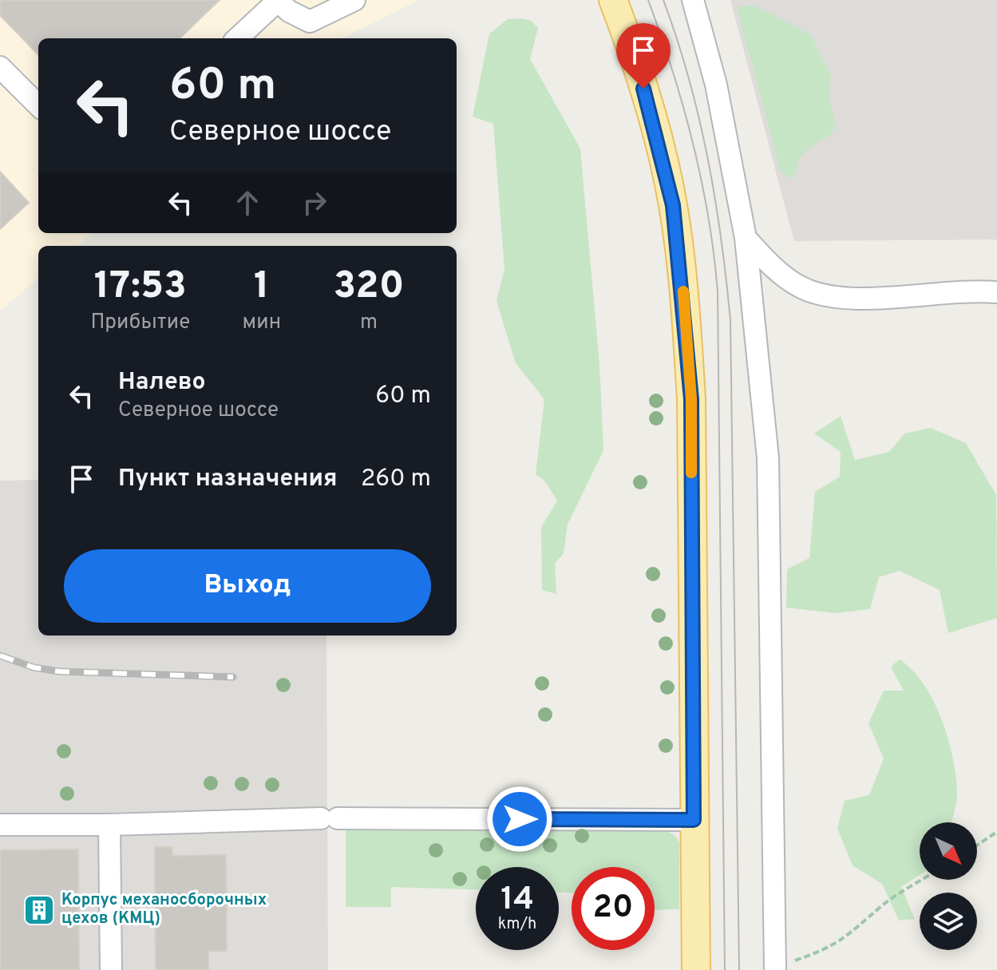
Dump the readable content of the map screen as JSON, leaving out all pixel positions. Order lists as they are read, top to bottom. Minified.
{"places":{"building":["Корпус механосборочных цехов (КМЦ)"]},"north":"bottom right","page":{"turn":["60 m","Северное шоссе"],"eta":["17:53","Прибытие","1","мин","320","m"],"list":[{"name":"Налево","note":"Северное шоссе","value":"60 m"},{"name":"Пункт назначения","value":"260 m"}],"buttons":"Выход","speed":"14 km/h","limit":"20"}}
